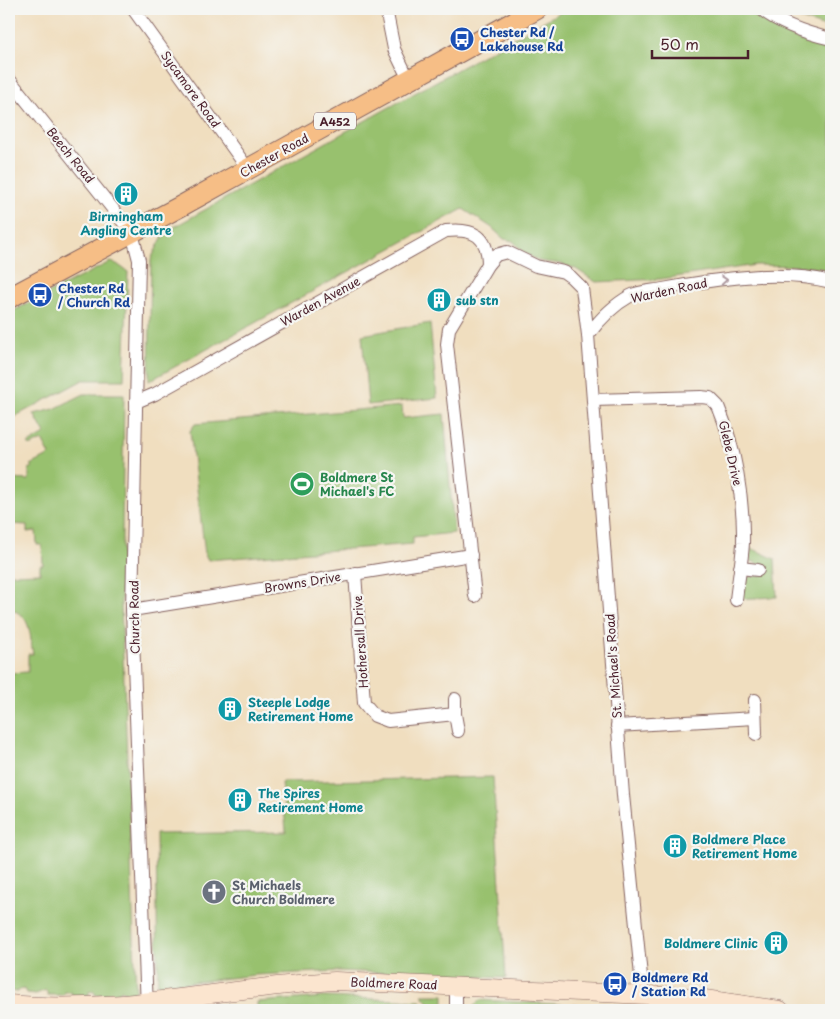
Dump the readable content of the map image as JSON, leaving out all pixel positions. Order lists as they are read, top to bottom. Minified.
{"streets":{"highway":["A452","Chester Road"],"main road":["Boldmere Road"],"street":["Sycamore Road","Beech Road","Warden Road","Warden Avenue","Glebe Drive","Browns Drive","Church Road","Hothersall Drive","St. Michael's Road"]},"crossings":[["Sycamore Road","Chester Road"],["Beech Road","Chester Road"],["Beech Road","Church Road"],["Chester Road","Church Road"],["Warden Road","St. Michael's Road"],["Warden Avenue","Church Road"],["Glebe Drive","St. Michael's Road"],["Browns Drive","Church Road"],["Browns Drive","Hothersall Drive"],["Church Road","Boldmere Road"],["St. Michael's Road","Boldmere Road"]],"one_way":["Warden Road"],"places":{"bus stop":["Chester Rd / Lakehouse Rd","Chester Rd / Church Rd","Boldmere Rd / Station Rd"],"building":["Birmingham Angling Centre","sub stn","Steeple Lodge Retirement Home","The Spires Retirement Home","Boldmere Place Retirement Home","Boldmere Clinic"],"sports":["Boldmere St Michael's FC"],"church":["St Michaels Church Boldmere"]},"scale_bar":"50 m"}
